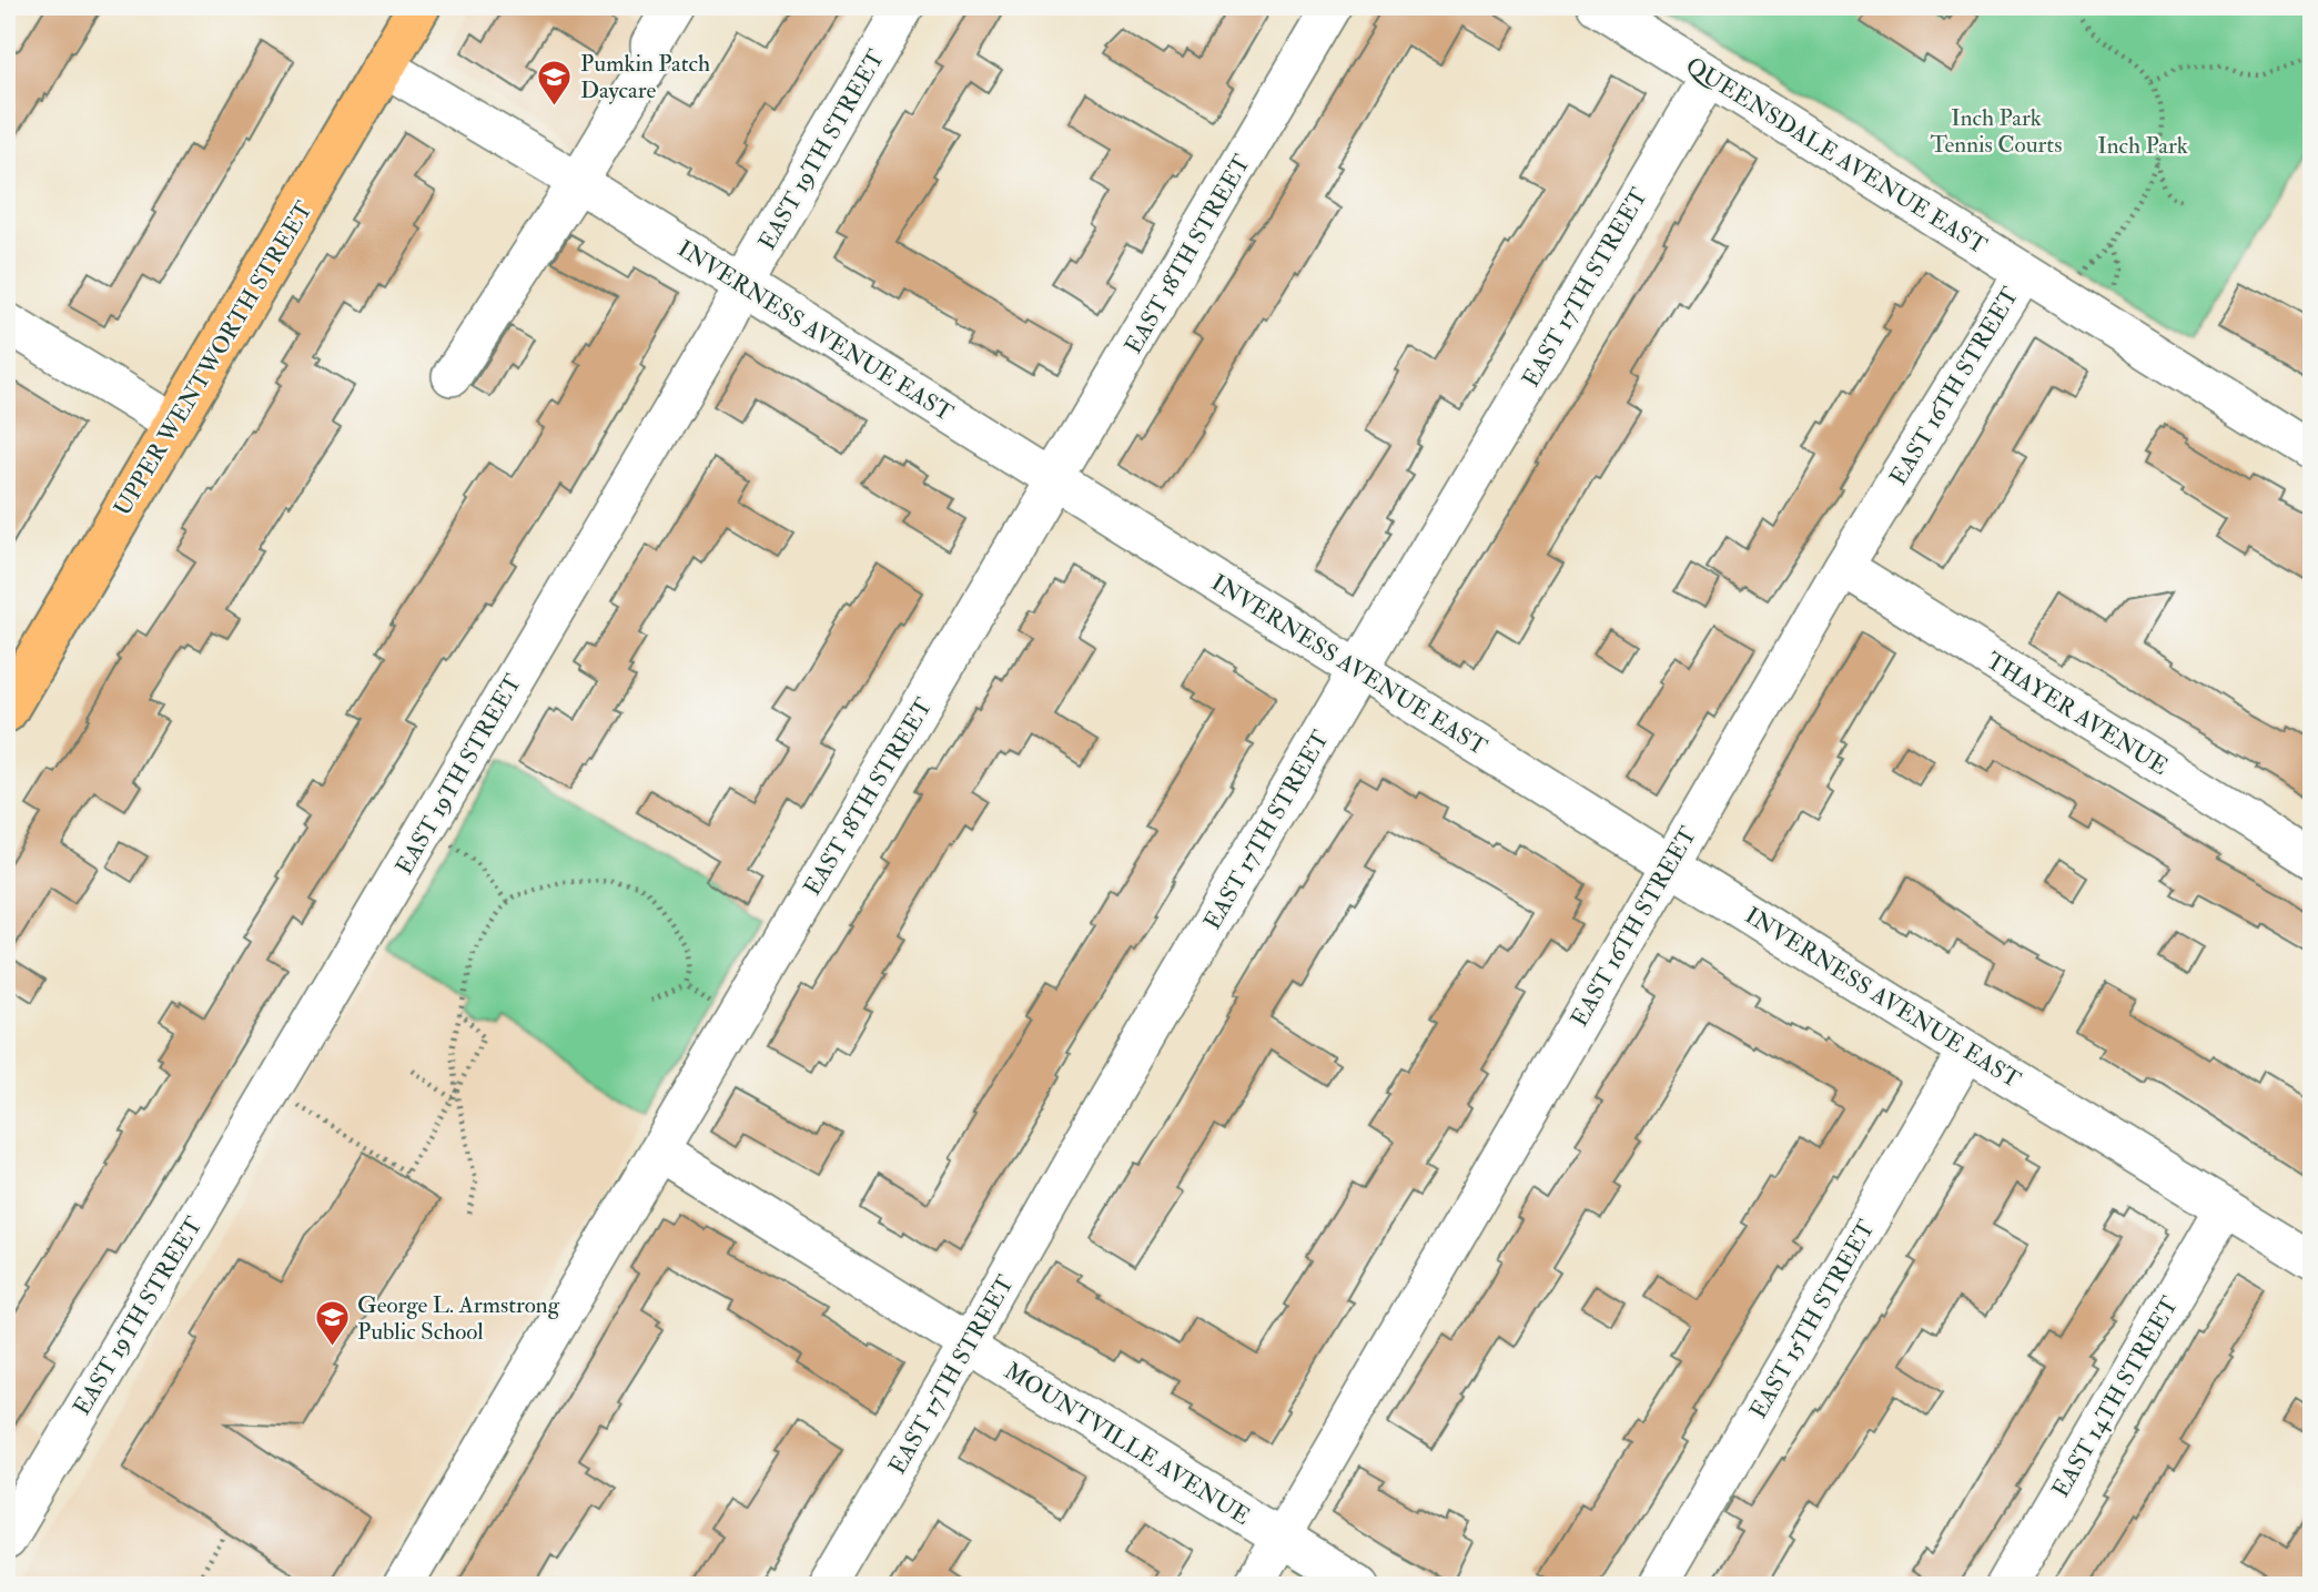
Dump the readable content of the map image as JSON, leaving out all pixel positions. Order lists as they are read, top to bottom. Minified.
{"streets":{"main road":["UPPER WENTWORTH STREET"],"street":["EAST 19TH STREET","QUEENSDALE AVENUE EAST","EAST 18TH STREET","EAST 17TH STREET","INVERNESS AVENUE EAST","EAST 16TH STREET","THAYER AVENUE","EAST 15TH STREET","EAST 14TH STREET","MOUNTVILLE AVENUE"]},"crossings":[["EAST 19TH STREET","INVERNESS AVENUE EAST"],["QUEENSDALE AVENUE EAST","EAST 17TH STREET"],["QUEENSDALE AVENUE EAST","EAST 16TH STREET"],["EAST 18TH STREET","INVERNESS AVENUE EAST"],["EAST 18TH STREET","MOUNTVILLE AVENUE"],["EAST 17TH STREET","INVERNESS AVENUE EAST"],["EAST 17TH STREET","MOUNTVILLE AVENUE"],["INVERNESS AVENUE EAST","UPPER WENTWORTH STREET"],["INVERNESS AVENUE EAST","EAST 16TH STREET"],["INVERNESS AVENUE EAST","EAST 15TH STREET"],["INVERNESS AVENUE EAST","EAST 14TH STREET"],["EAST 16TH STREET","THAYER AVENUE"],["EAST 16TH STREET","MOUNTVILLE AVENUE"]],"parks":["Inch Park Tennis Courts","Inch Park"],"places":{"school or university":["Pumkin Patch Daycare","George L. Armstrong Public School"]}}
